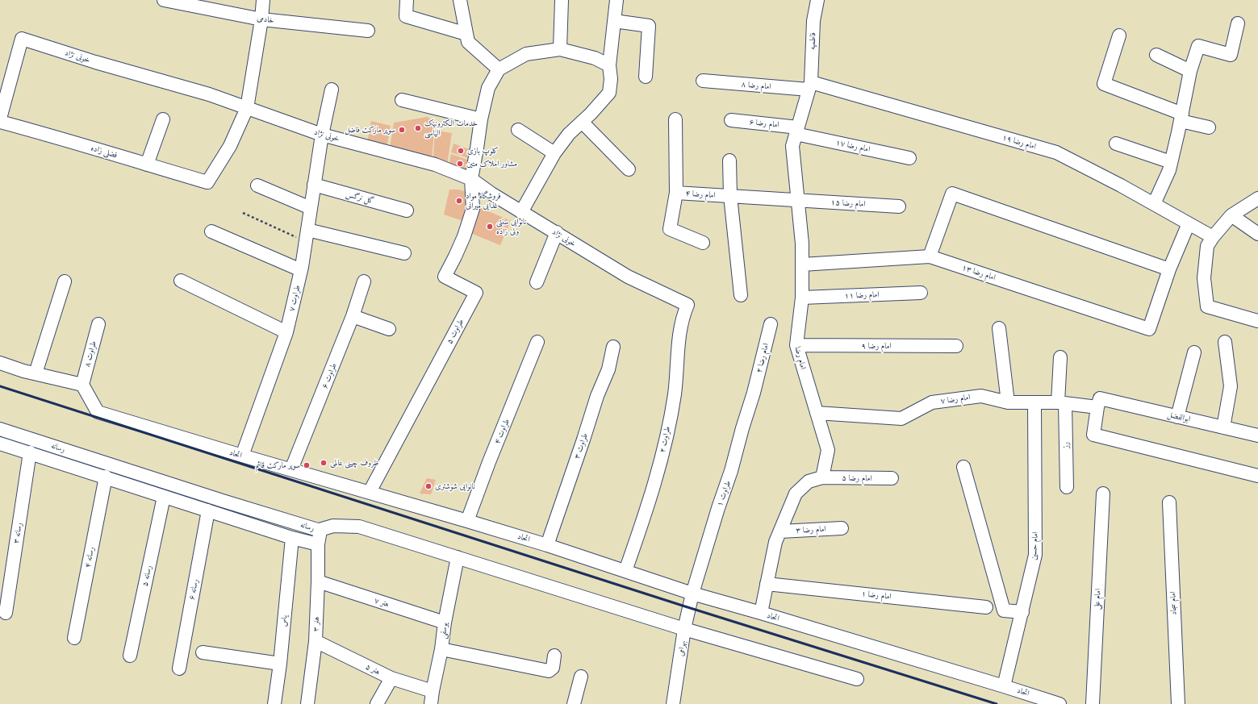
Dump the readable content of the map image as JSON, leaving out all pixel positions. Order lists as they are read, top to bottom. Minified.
{"streets":{"street":["خادمی","فاطمیه","خونی نژاد","امام رضا ۸","امام رضا ۶","امام رضا ۱۹","امام رضا ۱۷","فضلی زاده","امام رضا ۴","گل نرگس","امام رضا ۱۵","امام رضا ۱۳","امام رضا ۱۱","طراوت ۷","طراوت ۵","امام رضا ۹","طراوت ۸","امام رضا ۲","امام رضا","طراوت ۶","امام رضا ۷","ابوالفضل","طراوت ۴","طراوت ۲","رز","طراوت ۳","رسانه","اتحاد","امام رضا ۵","طراوت ۱","امام رضا ۳","رسانه ۳","امام حسین","رسانه ۴","رسانه ۵","رسانه ۶","امام رضا ۱","امام علی","هنر ۷","امام سجاد","یاس","هنر ۳","یوسفی","بهرامی","هنر ۵"]},"crossings":[["فاطمیه","امام رضا ۸"],["فاطمیه","امام رضا ۱۹"],["فاطمیه","امام رضا"],["خونی نژاد","فضلی زاده"],["خونی نژاد","طراوت ۷"],["خونی نژاد","طراوت ۵"],["خونی نژاد","طراوت ۲"],["امام رضا ۸","امام رضا ۱۹"],["امام رضا ۸","امام رضا"],["امام رضا ۶","امام رضا ۱۷"],["امام رضا ۶","امام رضا"],["امام رضا ۱۹","امام رضا"],["امام رضا ۱۷","امام رضا"],["امام رضا ۴","امام رضا ۱۵"],["امام رضا ۴","امام رضا"],["گل نرگس","طراوت ۷"],["امام رضا ۱۵","امام رضا"],["امام رضا ۱۳","امام رضا"],["امام رضا ۱۱","امام رضا"],["طراوت ۷","اتحاد"],["طراوت ۵","اتحاد"],["امام رضا ۹","امام رضا"],["طراوت ۸","اتحاد"],["امام رضا ۲","طراوت ۱"],["امام رضا","امام رضا ۷"],["امام رضا","امام رضا ۵"],["طراوت ۶","اتحاد"],["امام رضا ۷","ابوالفضل"],["امام رضا ۷","رز"],["امام رضا ۷","امام حسین"],["طراوت ۴","اتحاد"],["طراوت ۲","اتحاد"],["طراوت ۳","اتحاد"],["رسانه","رسانه ۳"],["رسانه","رسانه ۴"],["رسانه","رسانه ۵"],["رسانه","رسانه ۶"],["رسانه","یاس"],["رسانه","هنر ۳"],["اتحاد","طراوت ۱"],["اتحاد","امام حسین"],["اتحاد","بهرامی"],["طراوت ۱","بهرامی"],["هنر ۷","هنر ۳"],["هنر ۷","یوسفی"],["هنر ۳","هنر ۵"],["یوسفی","هنر ۵"]],"places":["خدمات الکترونیک الیاسی","سوپر مارکت فاضل","کلوپ بازی","مشاور املاک متین","فروشگاه مواد غذایی میرانی","نانوایی سنتی ولی زاده","ظروف چینی عالمی","سوپر مارکت قائم","نانوایی شوشتری"]}
